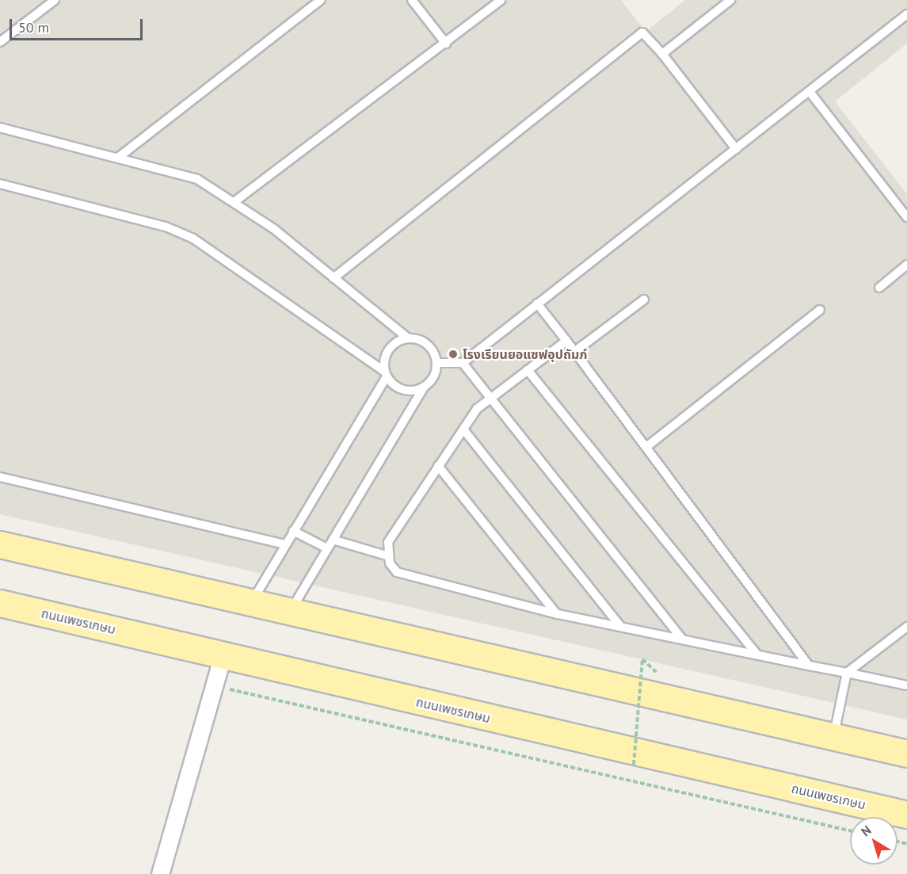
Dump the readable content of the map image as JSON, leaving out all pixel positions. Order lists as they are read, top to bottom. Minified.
{"streets":{"main road":["ถนนเพชรเกษม"]},"places":["โรงเรียนยอแซฟอุปถัมภ์"],"scale_bar":"50 m","north":"top left"}
